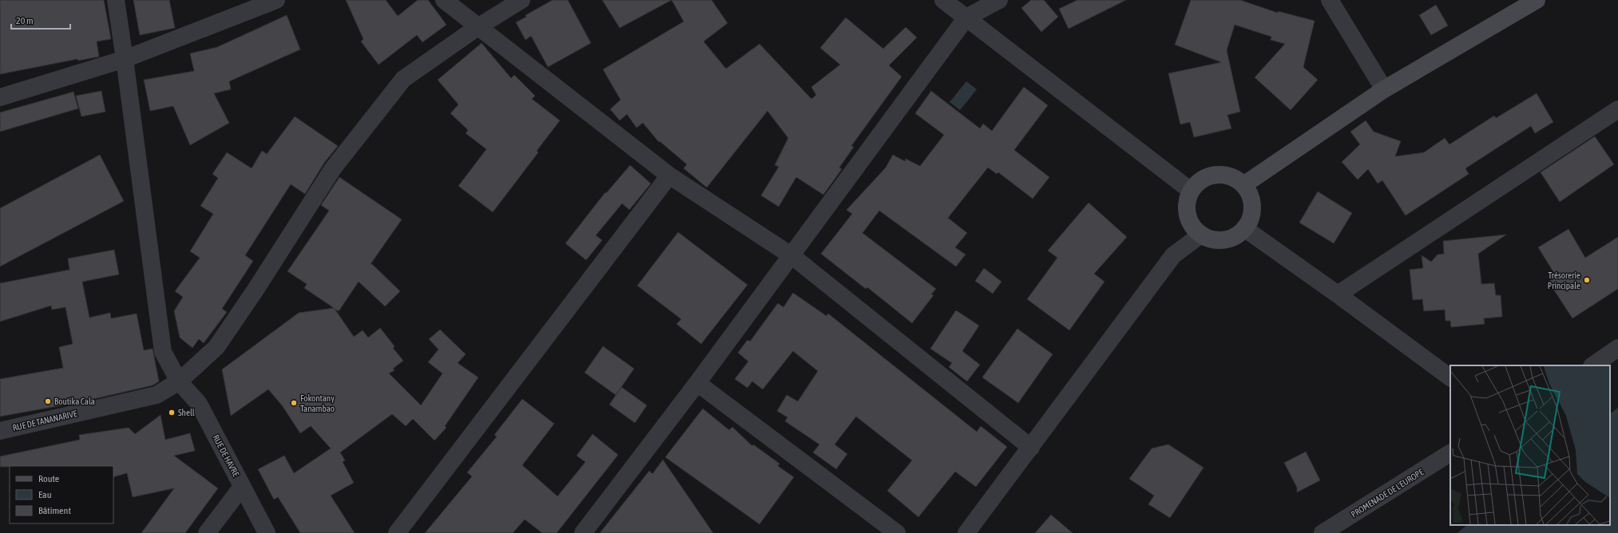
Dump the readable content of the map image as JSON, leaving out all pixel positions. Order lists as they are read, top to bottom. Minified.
{"streets":{"street":["RUE DE TANANARIVE","RUE DE HAVRE","PROMENADE DE L'EUROPE"]},"crossings":[["RUE DE TANANARIVE","RUE DE HAVRE"]],"places":["Trésorerie Principale","Boutika Cala","Fokontany Tanambao","Shell"],"legend":["Route","Eau","Bâtiment"],"scale_bar":"20 m"}
